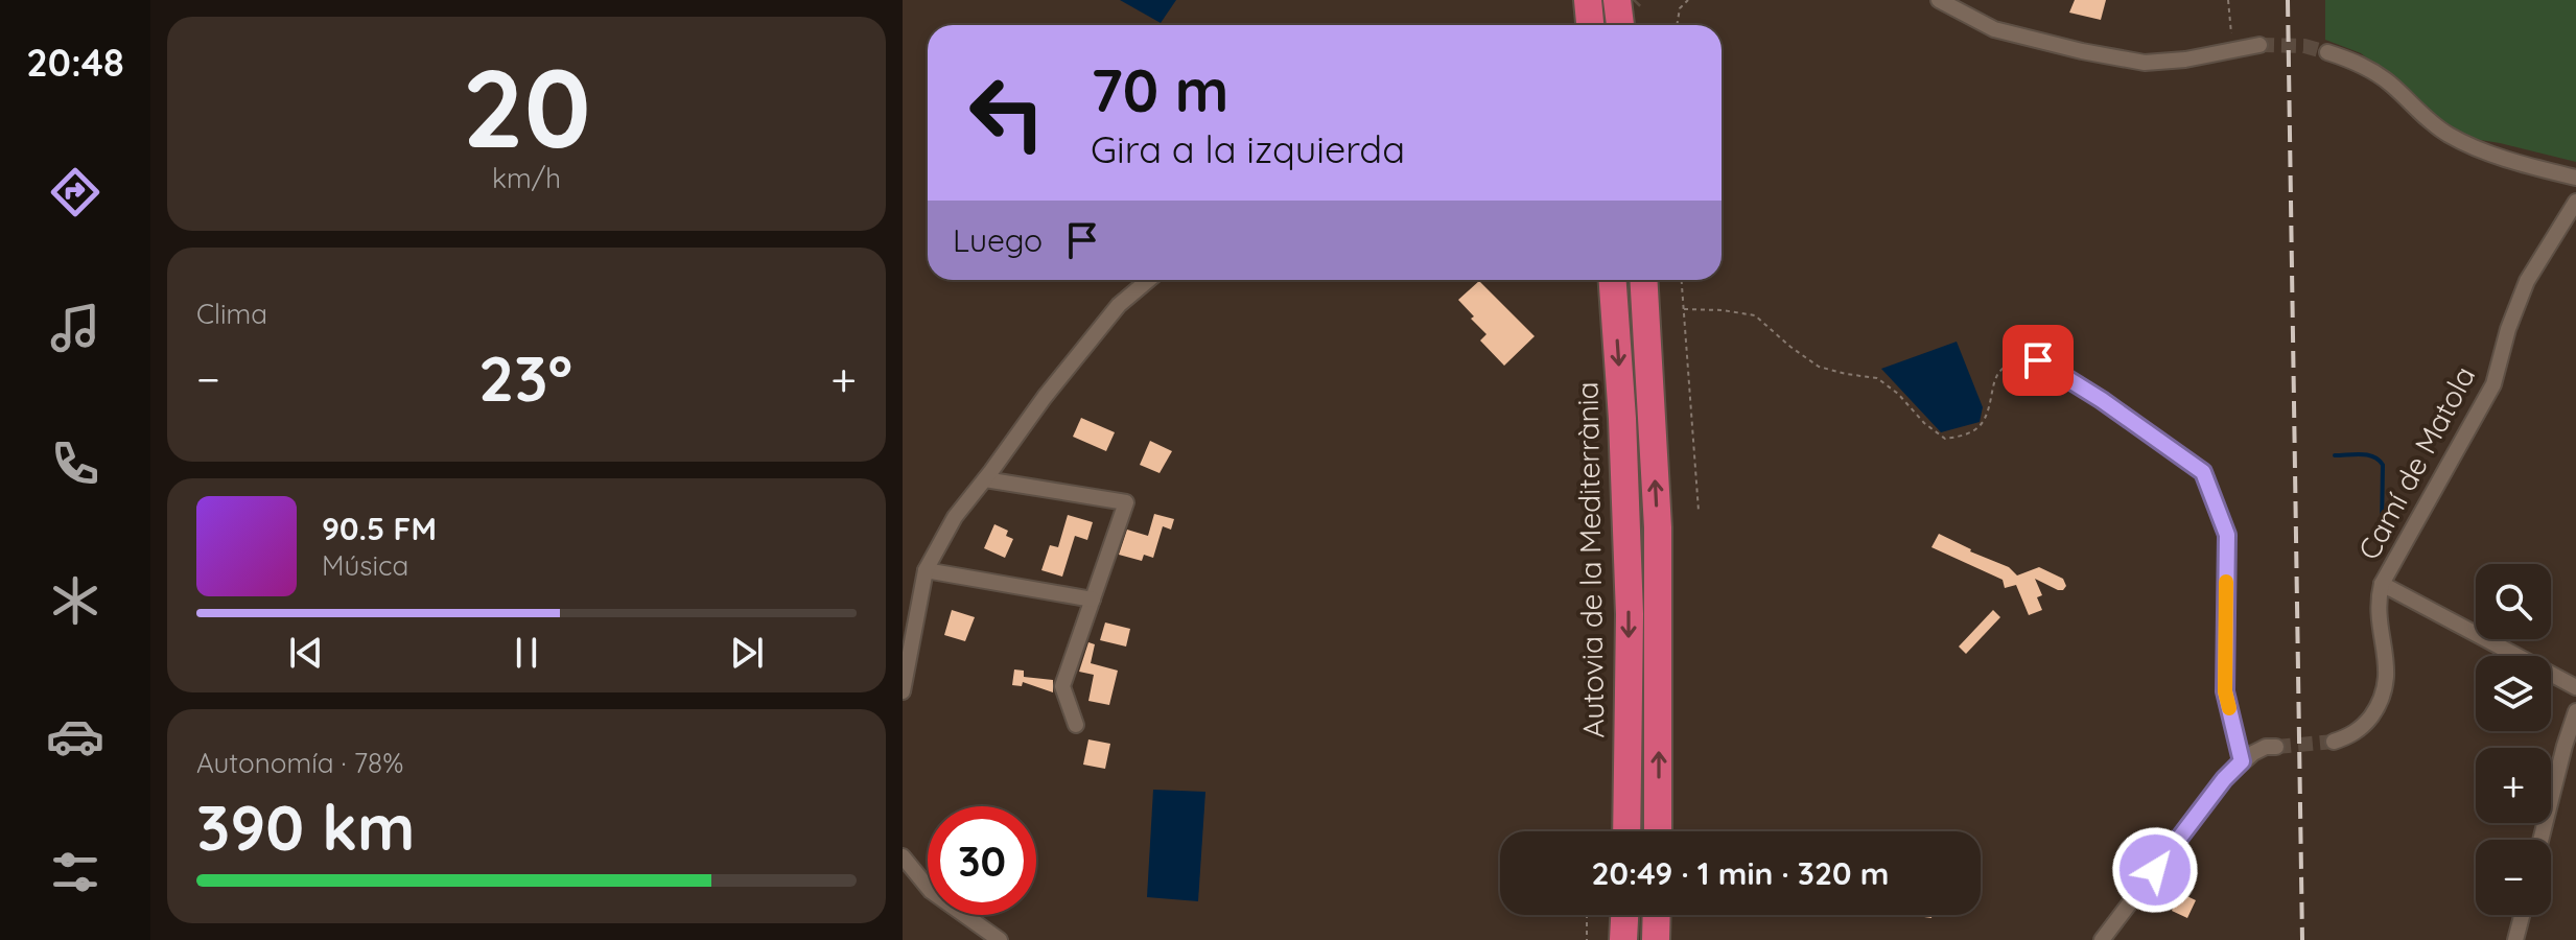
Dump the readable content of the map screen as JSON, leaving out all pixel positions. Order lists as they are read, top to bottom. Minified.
{"streets":{"highway":["Autovia de la Mediterrània"],"street":["Camí de Matola"]},"page":{"tabs":"20:48","tile":[["20","km/h"],"Clima",["Autonomía · 78%","390 km"]],"turn":["70 m","Gira a la izquierda"],"then":"Luego","heat":["−","23°","+"],"song":["90.5 FM","Música"],"map_buttons":["+","−"],"limit":"30","trip":"20:49 · 1 min · 320 m"}}
